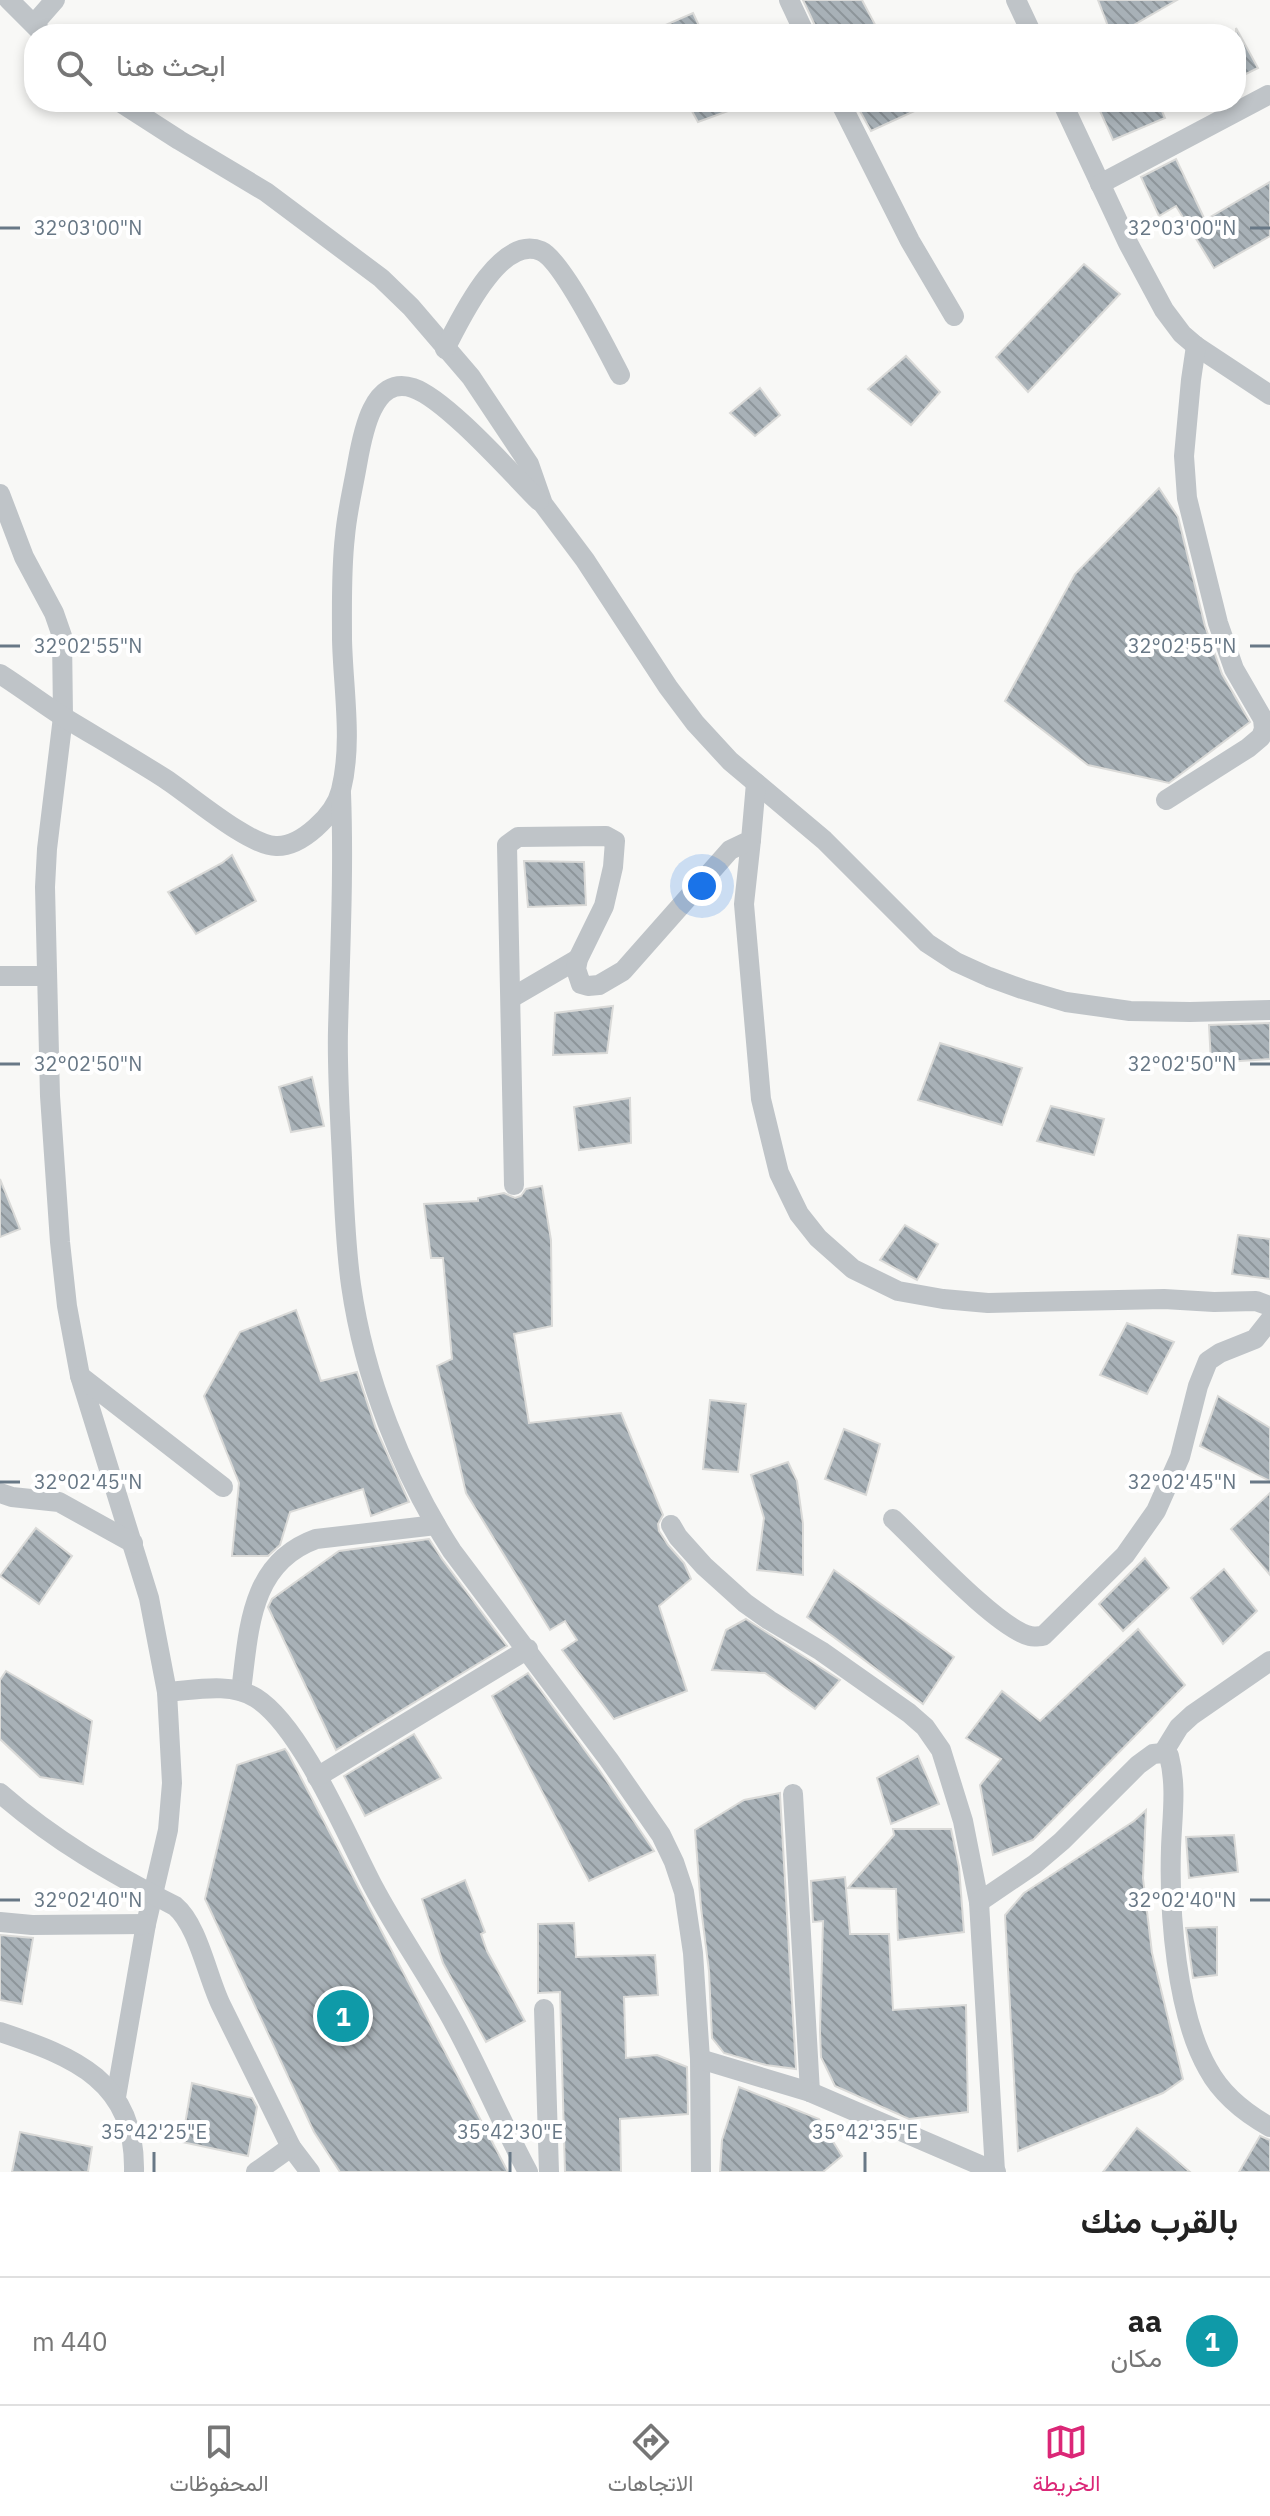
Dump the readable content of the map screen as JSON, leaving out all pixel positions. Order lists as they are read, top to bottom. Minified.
{"page":{"search":"ابحث هنا","pins":"1","heading":"بالقرب منك","list":[{"mark":"1","name":"aa","note":"مكان","value":"440 m"}],"nav":["الخريطة","الاتجاهات","المحفوظات"]},"coordinates":["32°03'00\"N","32°02'55\"N","32°02'50\"N","32°02'45\"N","32°02'40\"N","35°42'25\"E","35°42'30\"E","35°42'35\"E"]}
